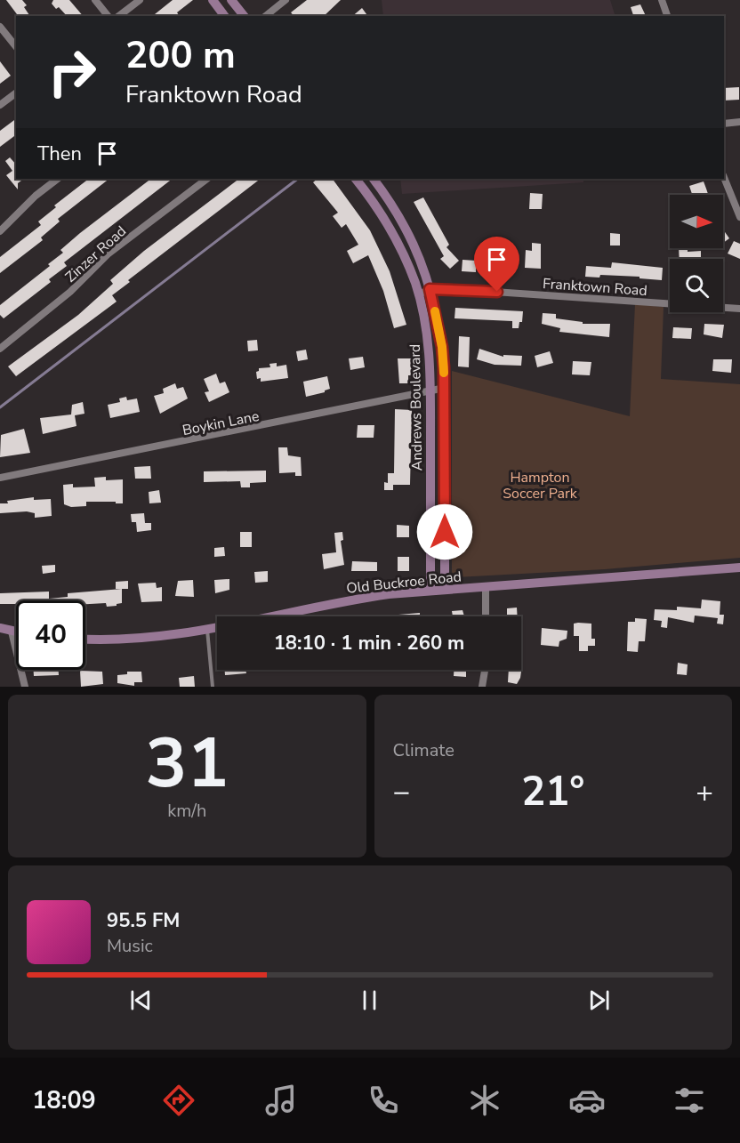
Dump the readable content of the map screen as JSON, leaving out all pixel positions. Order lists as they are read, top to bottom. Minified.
{"streets":{"street":["Zinzer Road","Franktown Road","Andrews Boulevard","Boykin Lane","Old Buckroe Road"]},"crossings":[["Franktown Road","Andrews Boulevard"],["Andrews Boulevard","Boykin Lane"],["Andrews Boulevard","Old Buckroe Road"]],"parks":["Hampton Soccer Park"],"north":"right","page":{"turn":["200 m","Franktown Road"],"then":"Then","limit":"40","trip":"18:10 · 1 min · 260 m","tile":[["31","km/h"],"Climate"],"heat":["−","21°","+"],"song":["95.5 FM","Music"],"tabs":"18:09"}}
